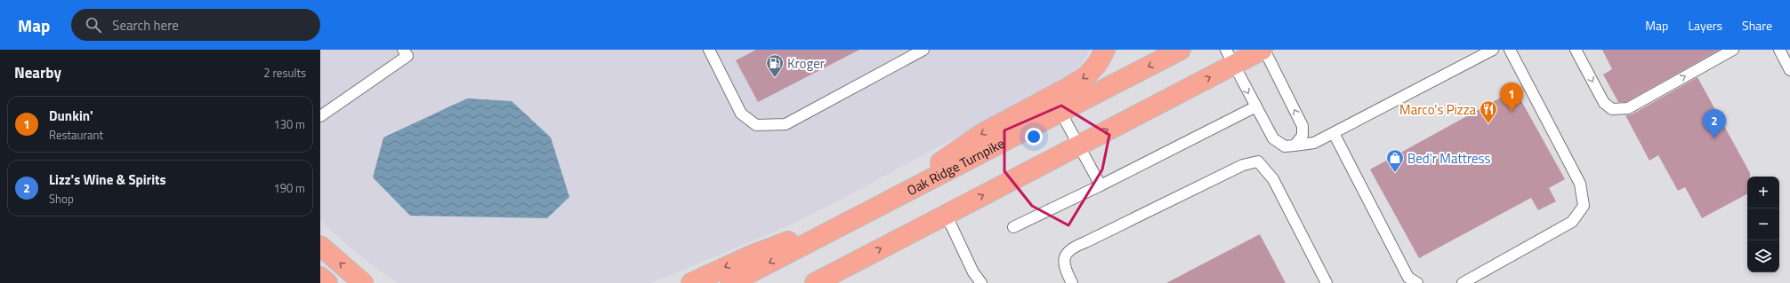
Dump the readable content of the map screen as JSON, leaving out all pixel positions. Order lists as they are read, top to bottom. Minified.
{"streets":{"highway":["Oak Ridge Turnpike"]},"places":{"fuel station":["Kroger"],"restaurant":["Marco's Pizza"],"shop":["Bed'r Mattress"]},"page":{"header":"Map","search":"Search here","nav":["Map","Layers","Share"],"heading":["Nearby","2 results"],"pins":["1","2"],"list":[{"mark":"1","name":"Dunkin'","note":"Restaurant","value":"130 m"},{"mark":"2","name":"Lizz's Wine & Spirits","note":"Shop","value":"190 m"}],"map_buttons":["+","−"]}}
